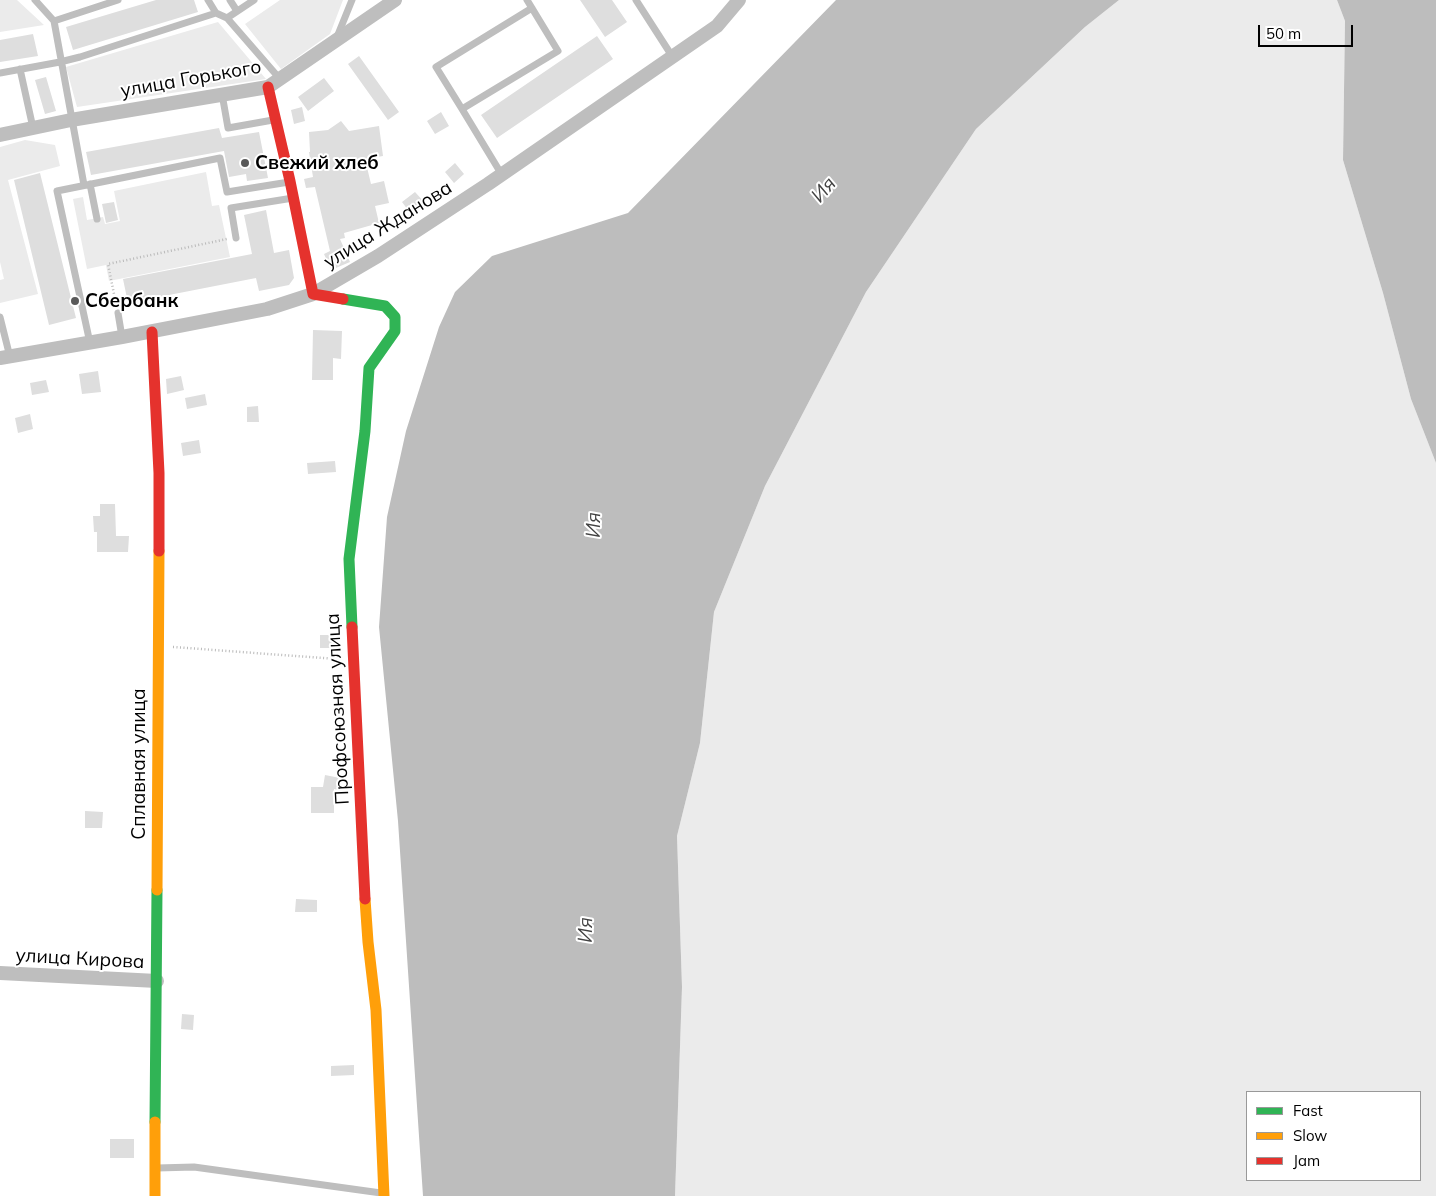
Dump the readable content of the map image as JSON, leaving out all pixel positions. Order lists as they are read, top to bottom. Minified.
{"streets":{"street":["улица Горького","улица Жданова","Профсоюзная улица","Сплавная улица","улица Кирова"]},"crossings":[["улица Жданова","Профсоюзная улица"],["улица Жданова","Сплавная улица"],["Сплавная улица","улица Кирова"]],"water":["Ия"],"places":["Свежий хлеб","Сбербанк"],"legend":["Fast","Slow","Jam"],"scale_bar":"50 m"}
